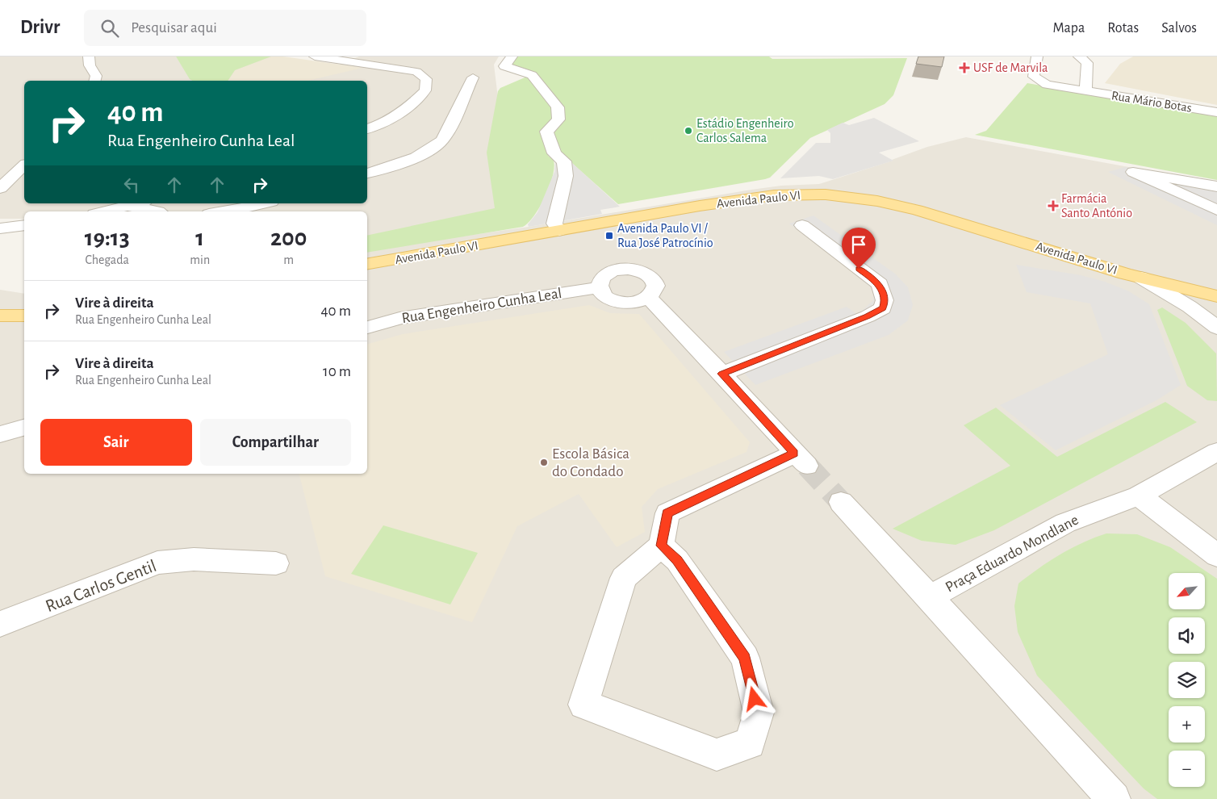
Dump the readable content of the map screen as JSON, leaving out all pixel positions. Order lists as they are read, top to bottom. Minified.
{"streets":{"main road":["Avenida Paulo VI"],"street":["Rua Mário Botas","Rua Engenheiro Cunha Leal","Praça Eduardo Mondlane","Rua Carlos Gentil"]},"places":{"health":["USF de Marvila","Farmácia Santo António"],"other":["Estádio Engenheiro Carlos Salema","Escola Básica do Condado"],"transit":["Avenida Paulo VI / Rua José Patrocínio"]},"north":"bottom left","page":{"header":"Drivr","search":"Pesquisar aqui","nav":["Mapa","Rotas","Salvos"],"turn":["40 m","Rua Engenheiro Cunha Leal"],"eta":["19:13","Chegada","1","min","200","m"],"list":[{"name":"Vire à direita","note":"Rua Engenheiro Cunha Leal","value":"40 m"},{"name":"Vire à direita","note":"Rua Engenheiro Cunha Leal","value":"10 m"}],"buttons":["Sair","Compartilhar"],"map_buttons":["+","−"]}}
